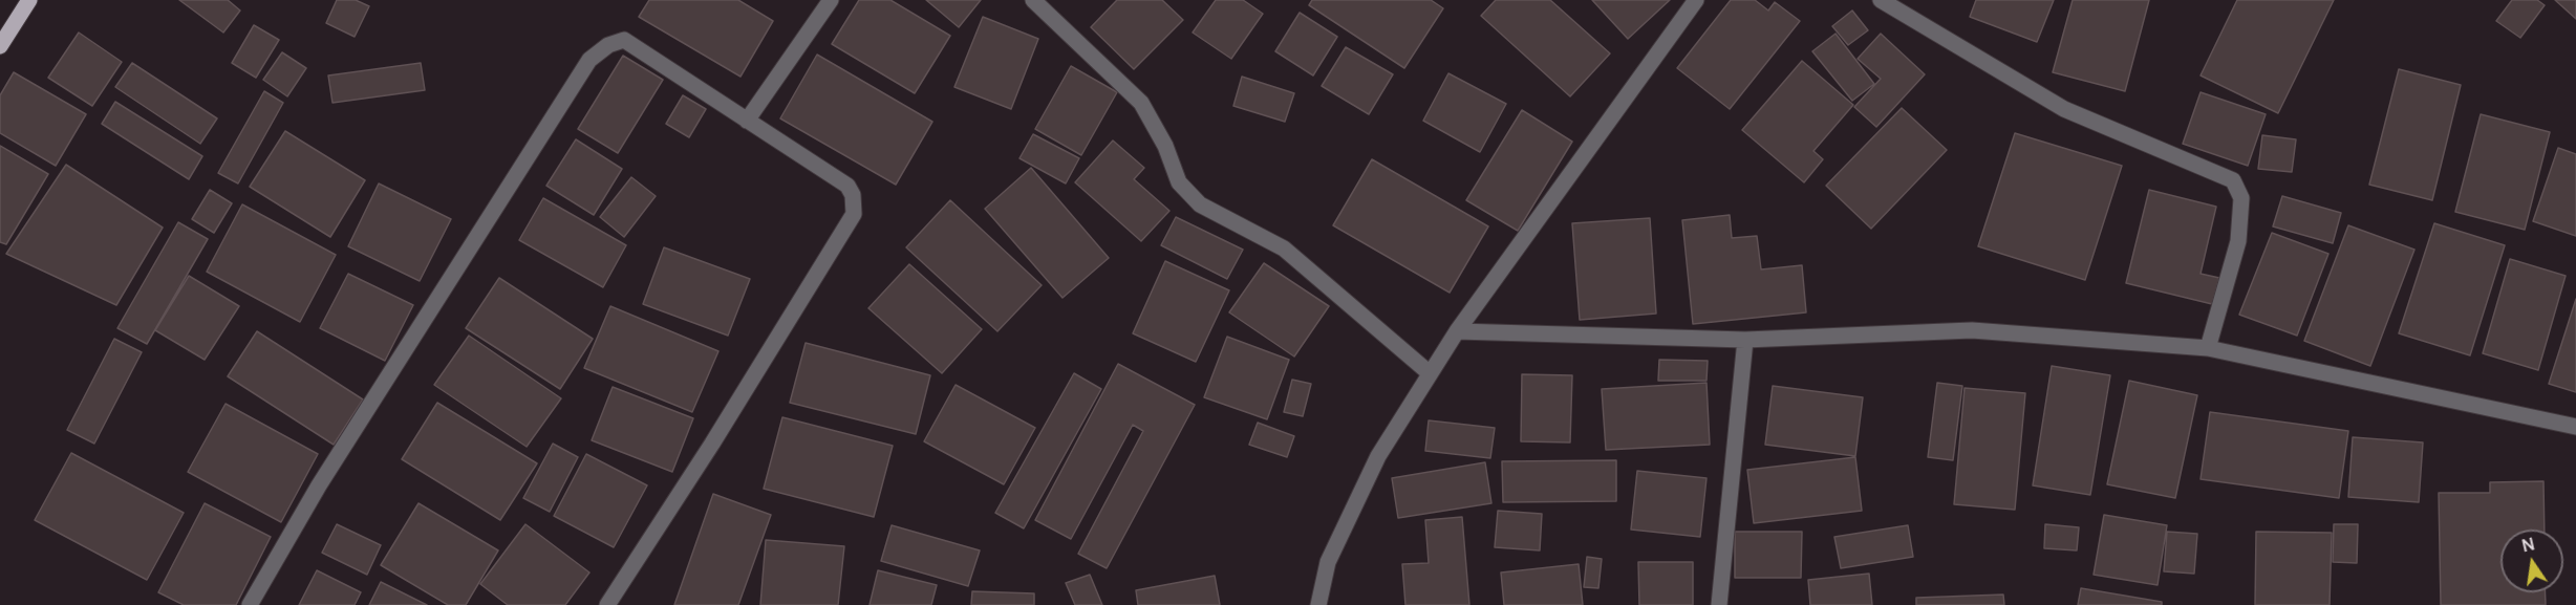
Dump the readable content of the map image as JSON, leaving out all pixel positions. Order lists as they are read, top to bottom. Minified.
{"north":"top"}
